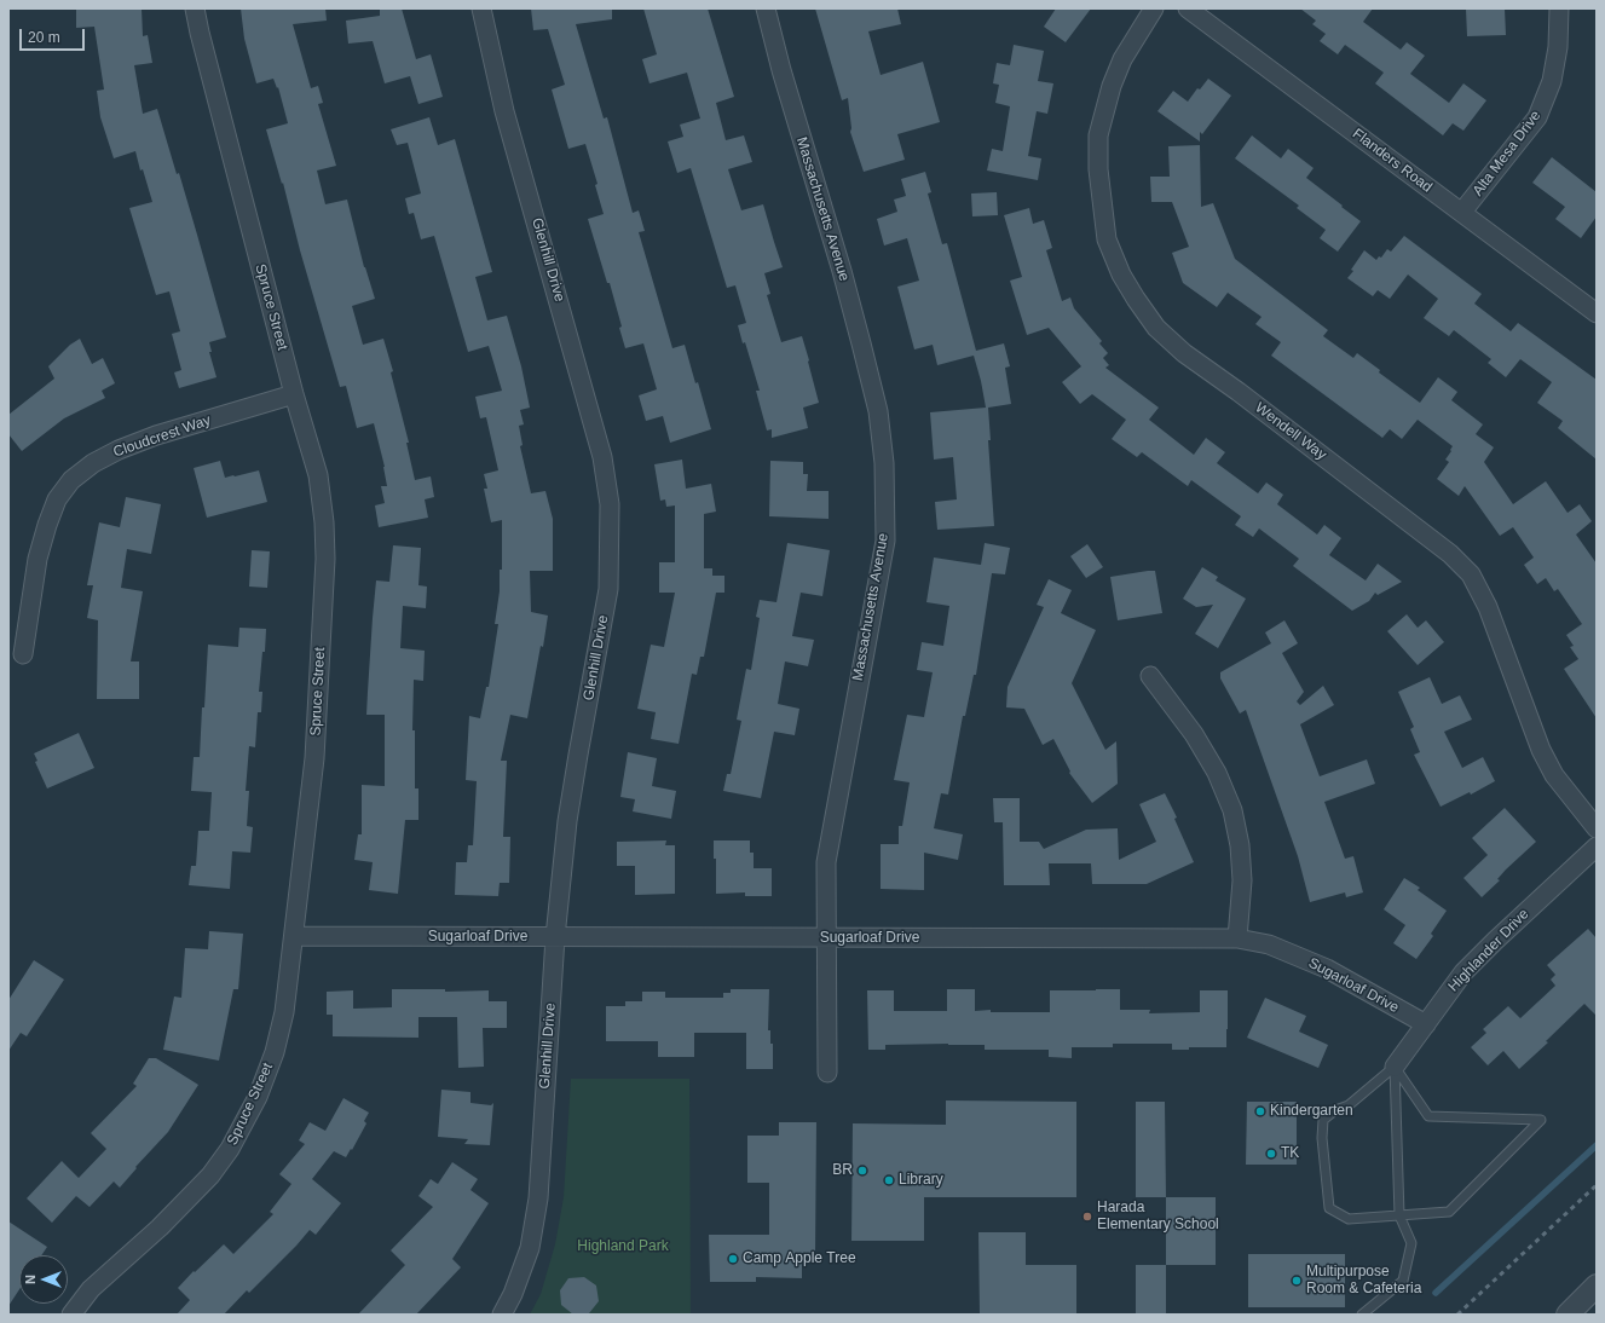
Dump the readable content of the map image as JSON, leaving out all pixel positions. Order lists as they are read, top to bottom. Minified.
{"streets":{"street":["Alta Mesa Drive","Flanders Road","Massachusetts Avenue","Glenhill Drive","Spruce Street","Wendell Way","Cloudcrest Way","Sugarloaf Drive","Highlander Drive"]},"crossings":[["Alta Mesa Drive","Flanders Road"],["Massachusetts Avenue","Sugarloaf Drive"],["Glenhill Drive","Sugarloaf Drive"],["Spruce Street","Cloudcrest Way"],["Spruce Street","Sugarloaf Drive"],["Sugarloaf Drive","Highlander Drive"]],"parks":["Highland Park"],"places":["Kindergarten","TK","BR","Library","Harada Elementary School","Camp Apple Tree","Multipurpose Room & Cafeteria"],"scale_bar":"20 m","north":"left"}
